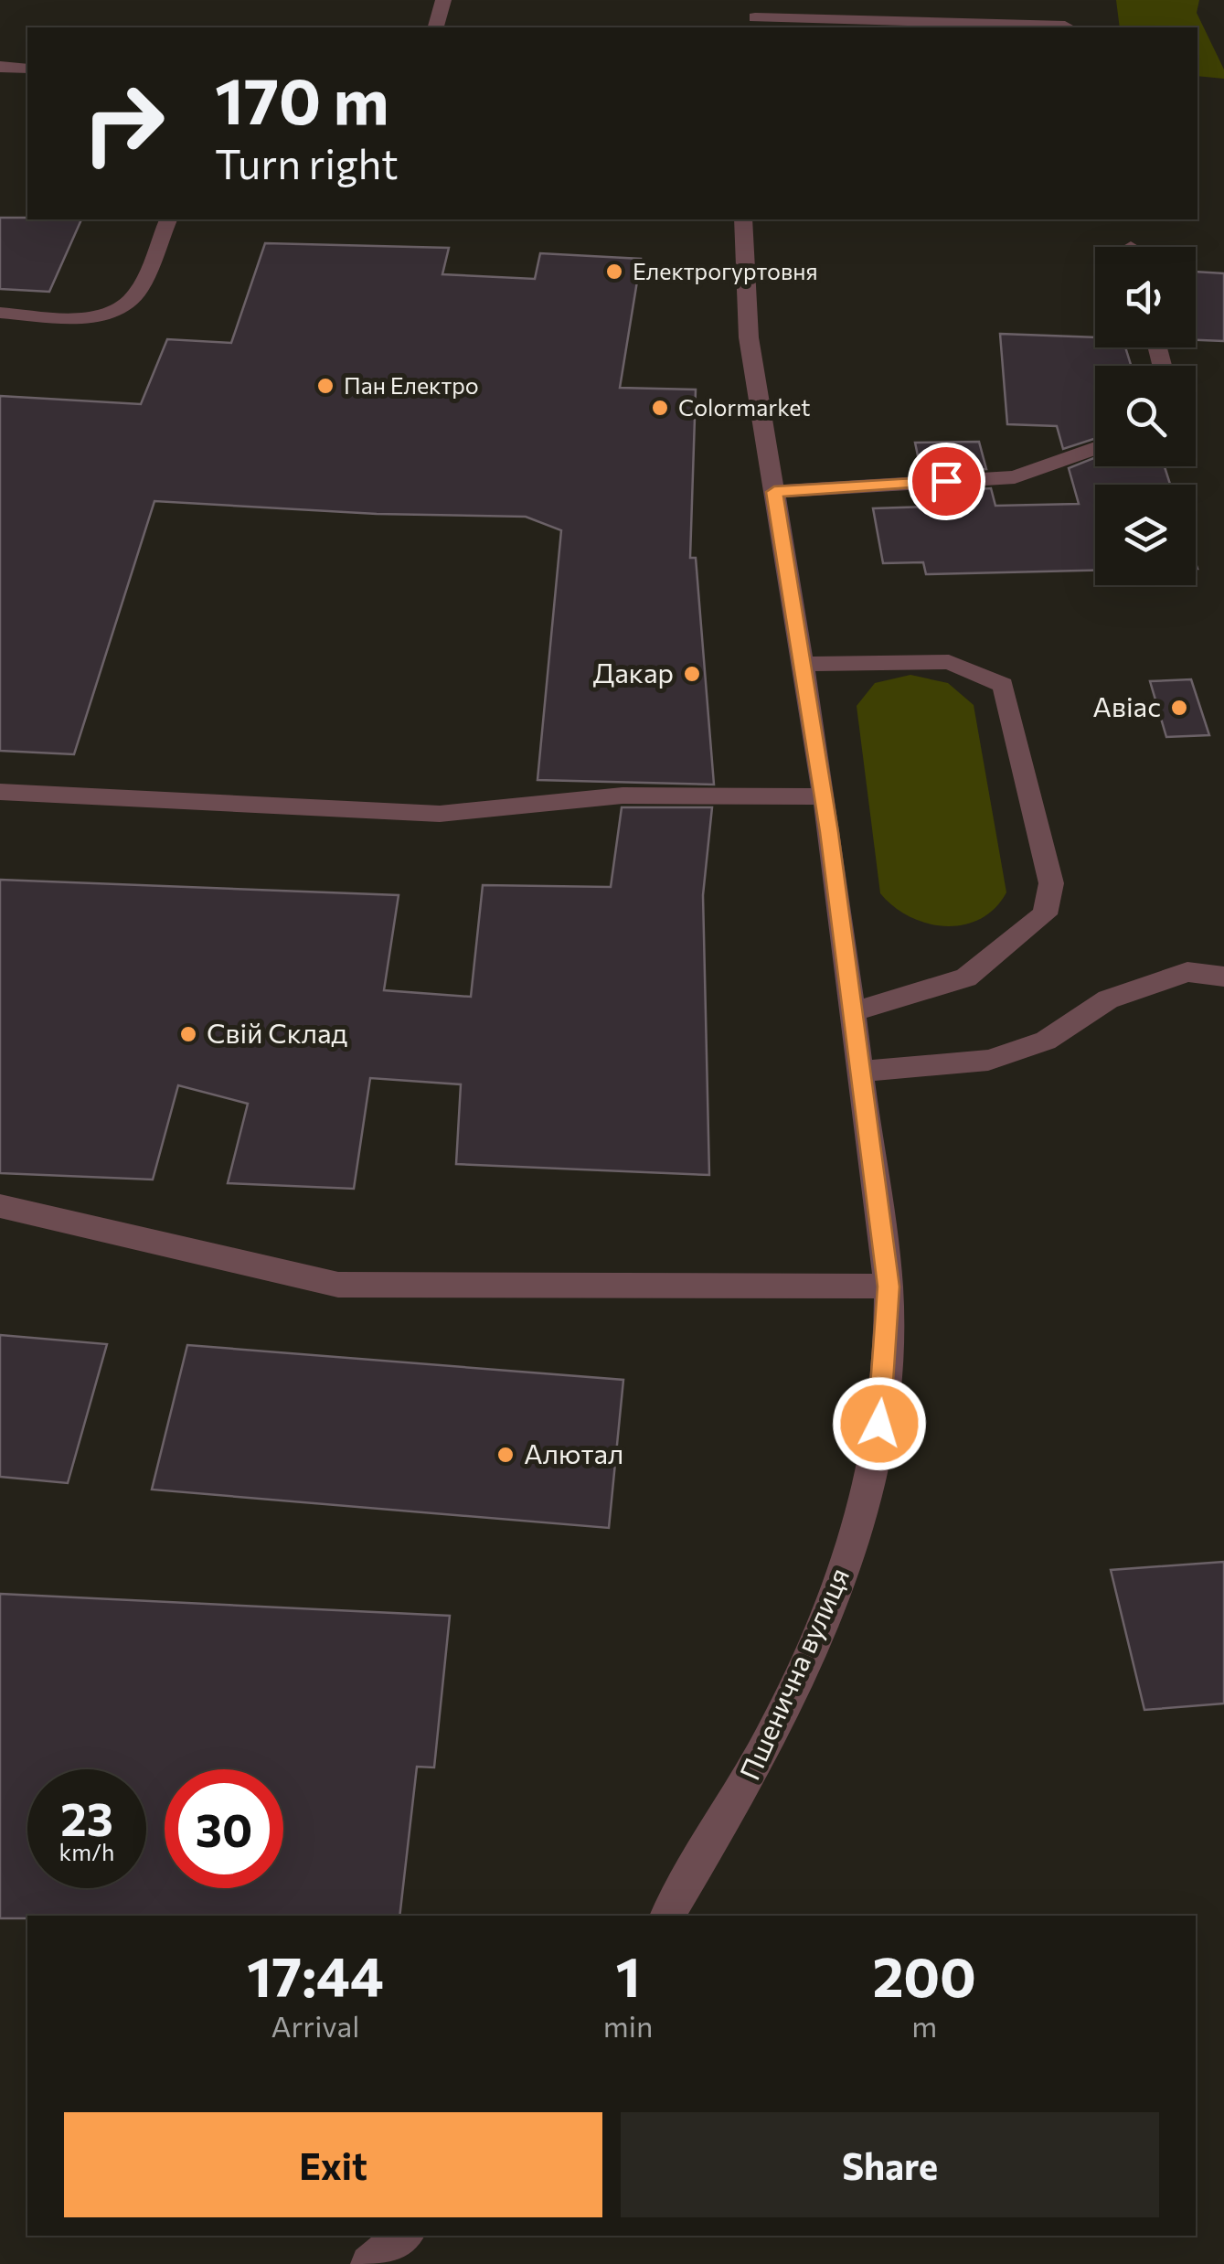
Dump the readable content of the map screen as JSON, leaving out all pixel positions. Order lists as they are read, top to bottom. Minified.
{"streets":{"street":["Пшенична вулиця"]},"places":["Електрогуртовня","Пан Електро","Colormarket","Дакар","Авіас","Свій Склад","Алютал"],"page":{"turn":["170 m","Turn right"],"speed":"23 km/h","limit":"30","eta":["17:44","Arrival","1","min","200","m"],"buttons":["Exit","Share"]}}
